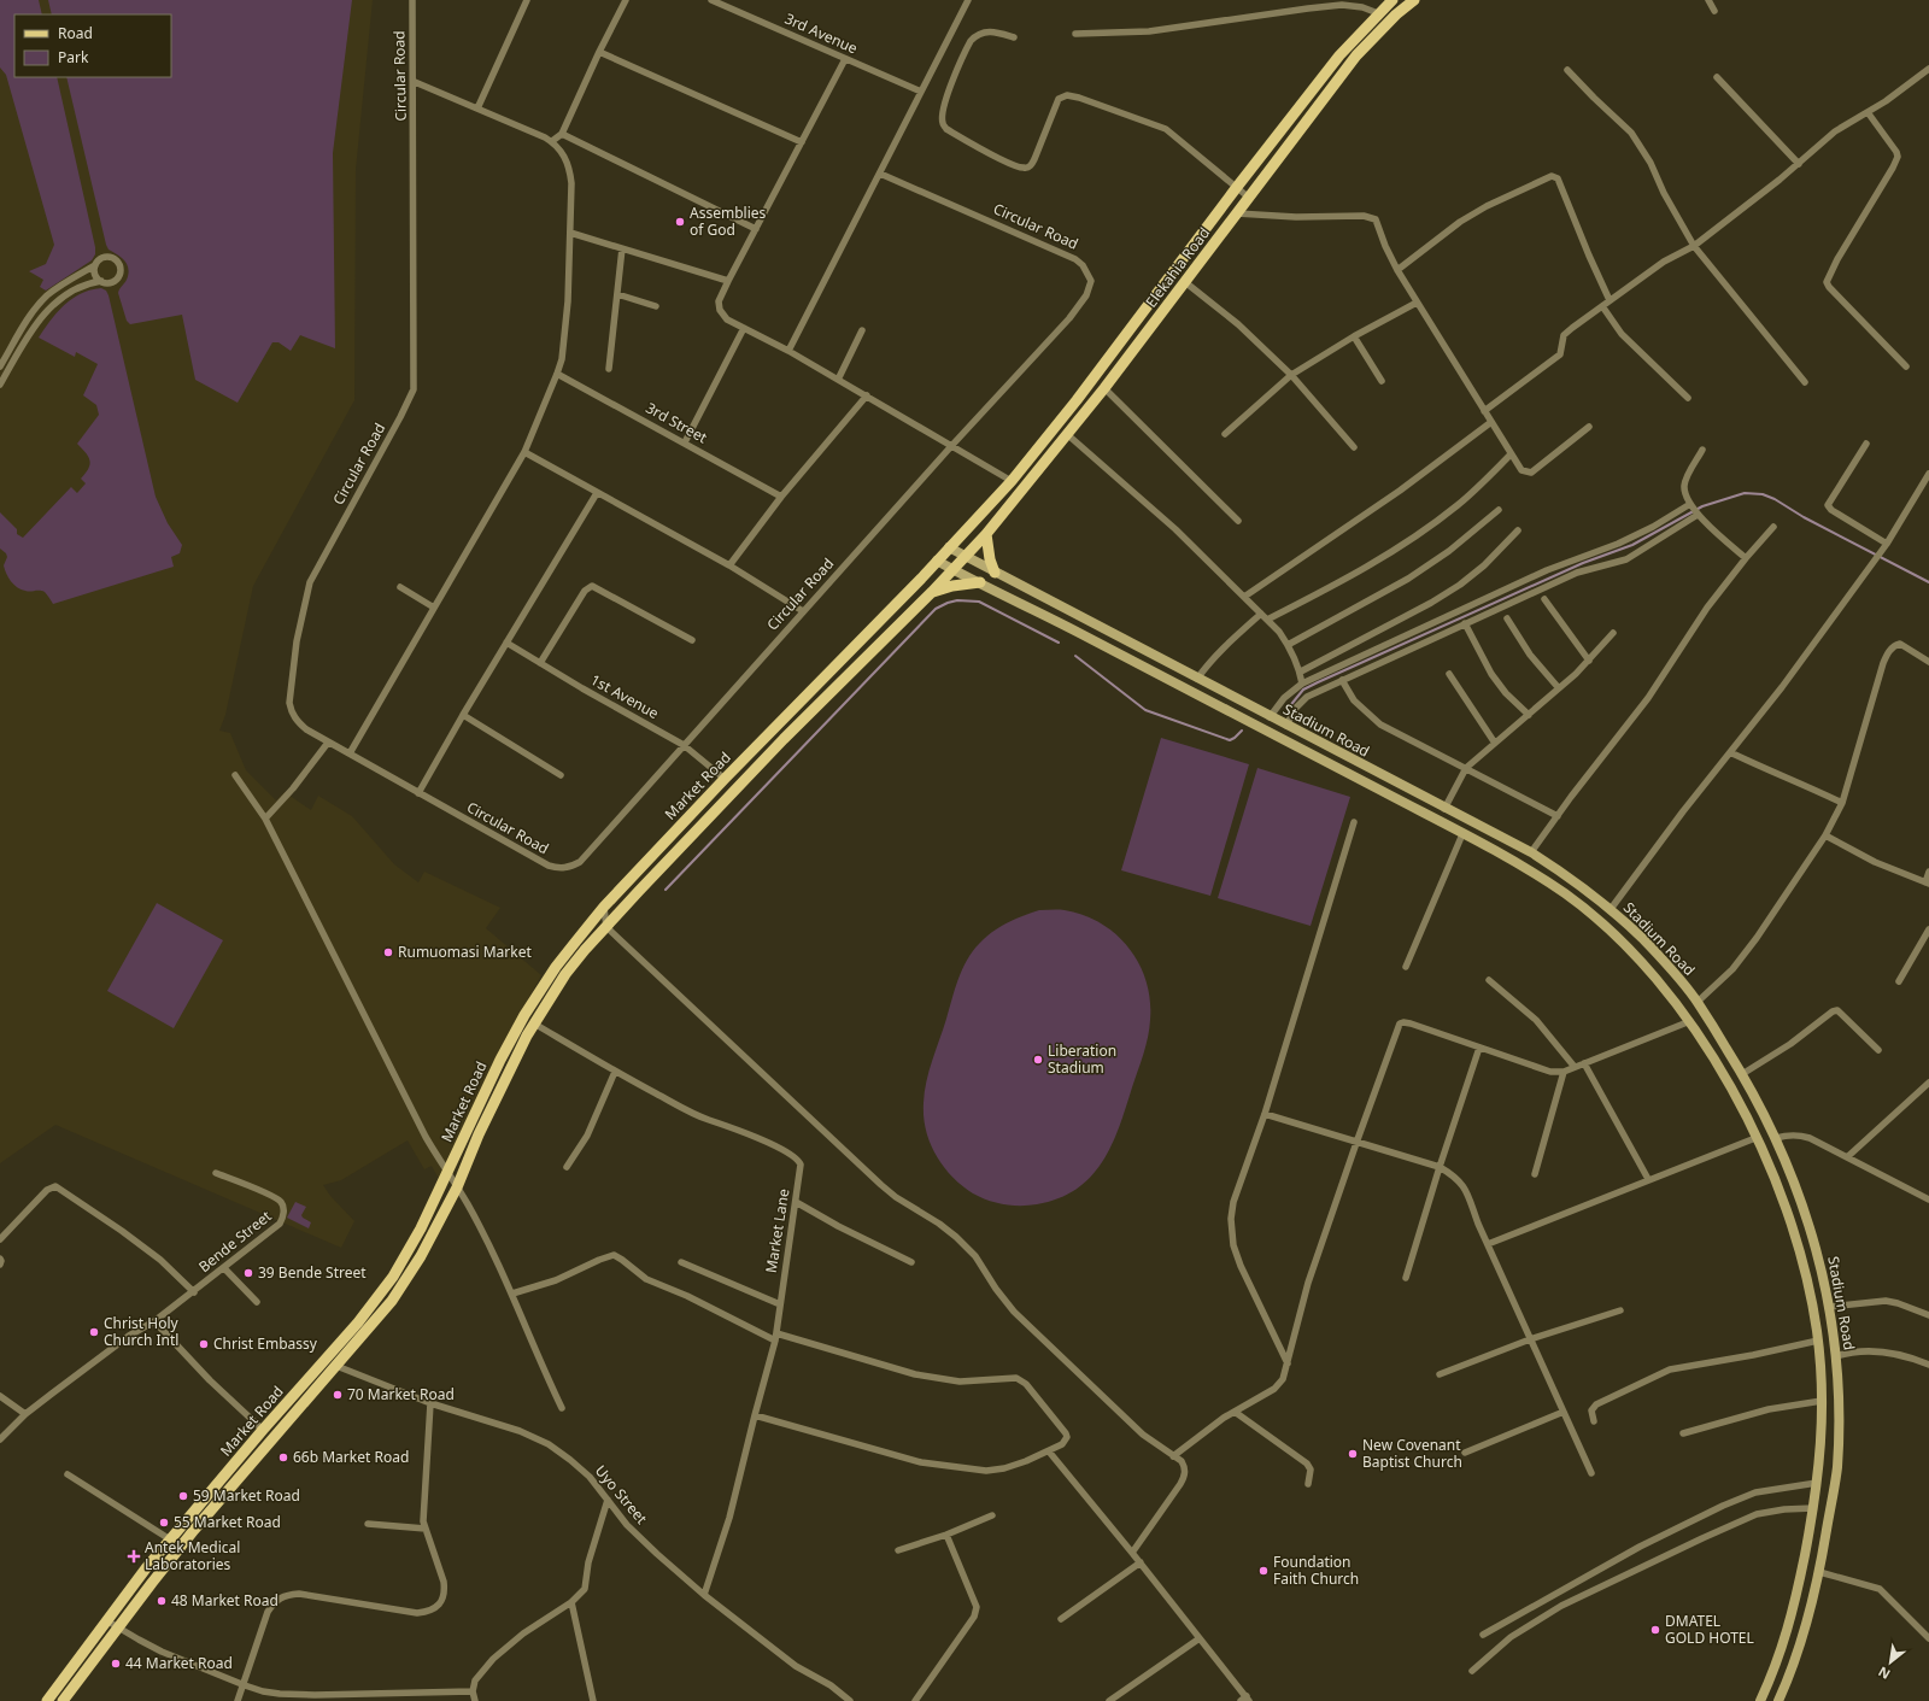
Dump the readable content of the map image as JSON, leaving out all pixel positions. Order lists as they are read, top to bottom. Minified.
{"streets":{"main road":["Elekahia Road","Stadium Road","Market Road"],"street":["3rd Avenue","Circular Road","3rd Street","1st Avenue","Market Lane","Bende Street","Uyo Street"]},"crossings":[["Circular Road","1st Avenue"],["Elekahia Road","Stadium Road"],["Elekahia Road","Market Road"],["1st Avenue","Market Road"],["Stadium Road","Market Road"],["Market Road","Market Lane"],["Market Road","Uyo Street"],["Market Lane","Uyo Street"]],"places":{"other":["Assemblies of God","Rumuomasi Market","Liberation Stadium","39 Bende Street","Christ Holy Church Intl","Christ Embassy","70 Market Road","New Covenant Baptist Church","66b Market Road","59 Market Road","55 Market Road","Foundation Faith Church","48 Market Road","DMATEL GOLD HOTEL","44 Market Road"],"health":["Antek Medical Laboratories"]},"legend":["Road","Park"],"north":"bottom left"}
